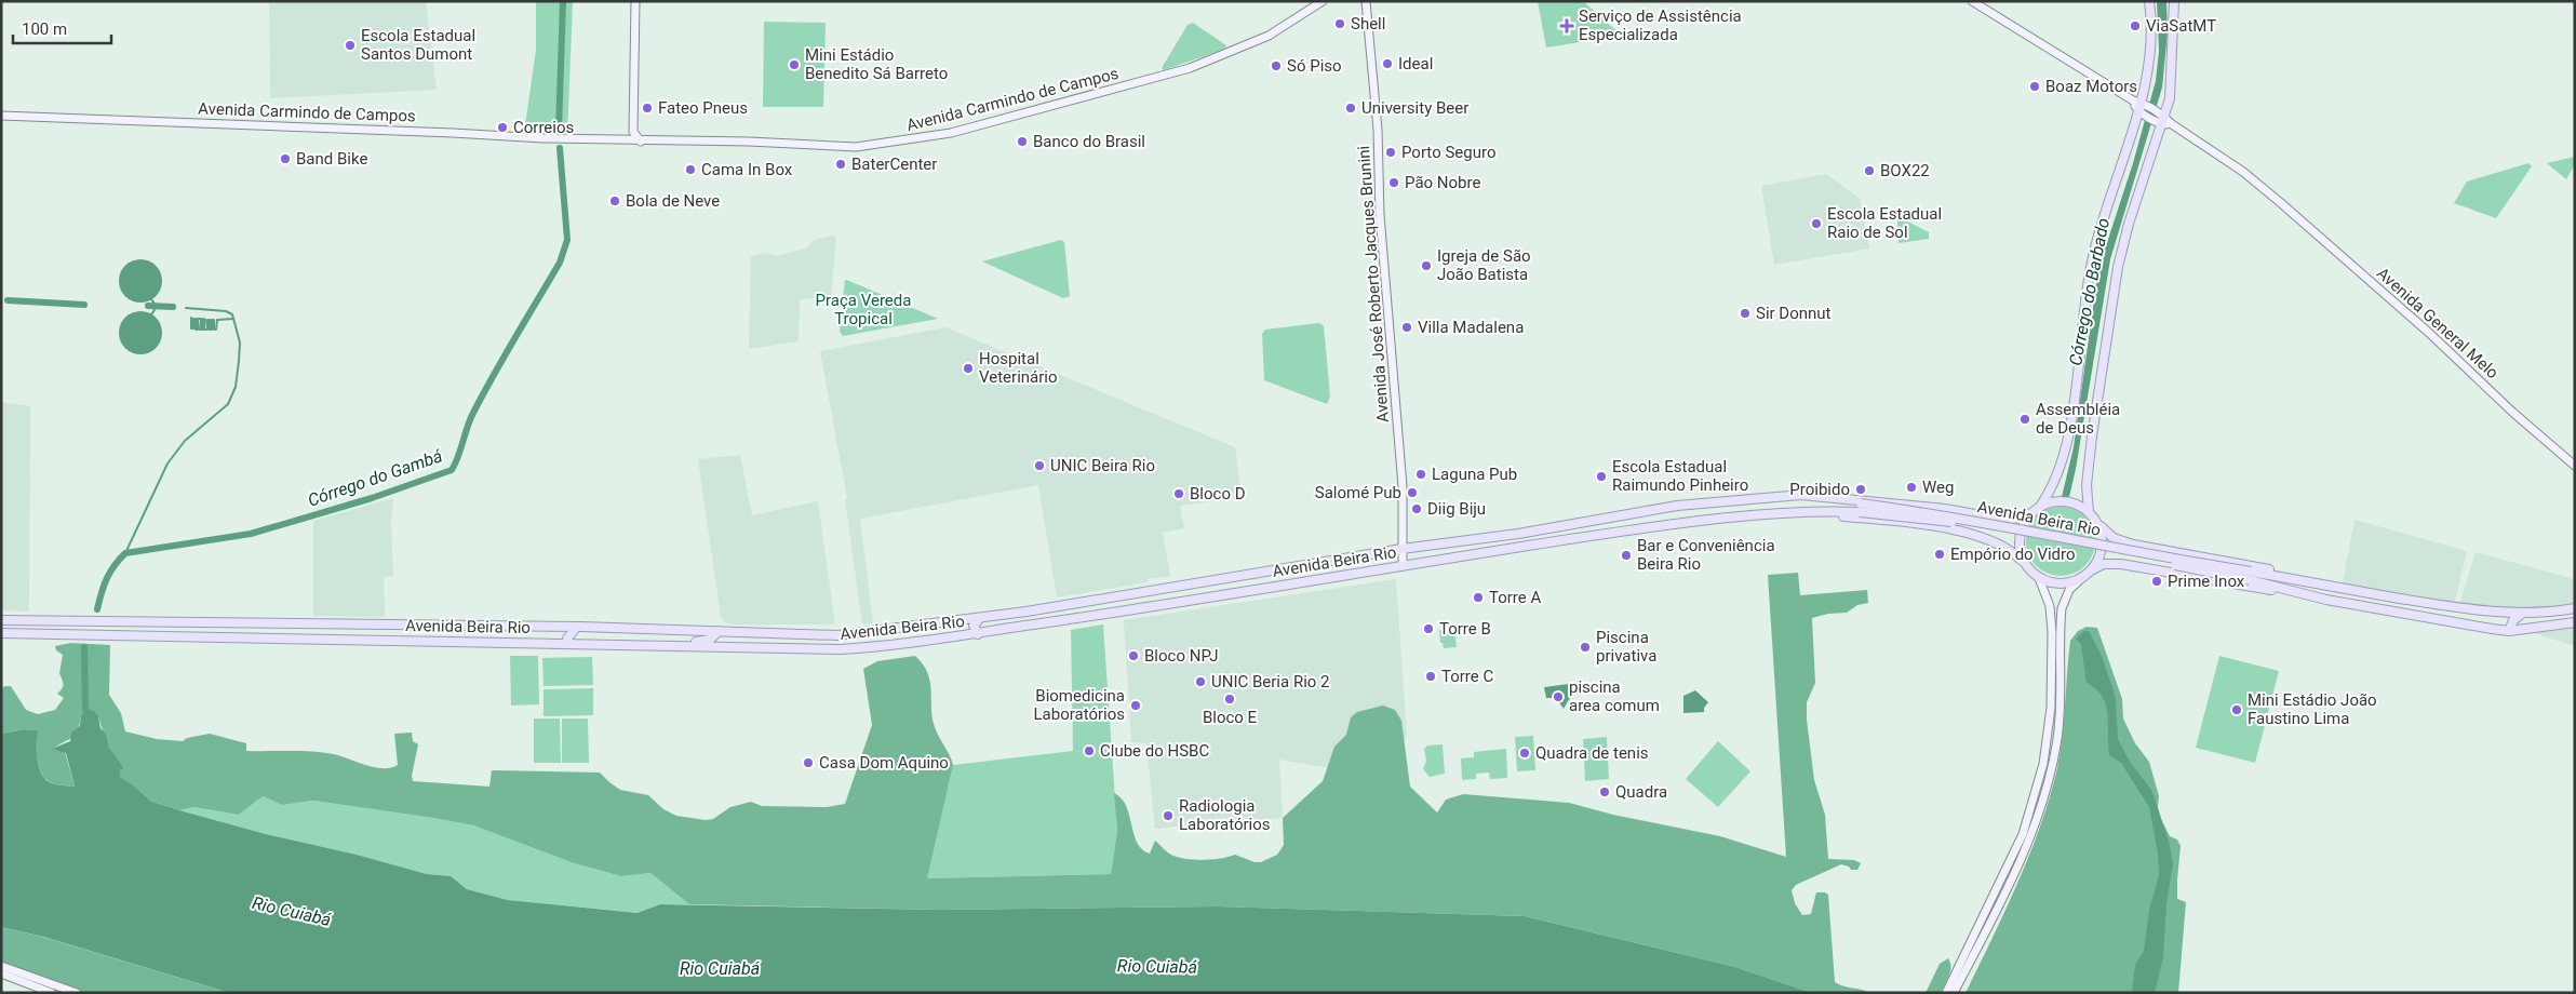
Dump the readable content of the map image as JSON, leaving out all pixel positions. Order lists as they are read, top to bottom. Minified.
{"streets":{"main road":["Avenida Carmindo de Campos","Avenida José Roberto Jacques Brunini","Avenida General Melo","Avenida Beira Rio"]},"crossings":[["Avenida José Roberto Jacques Brunini","Avenida Beira Rio"]],"water":["Córrego do Barbado","Córrego do Gambá","Rio Cuiabá"],"parks":["Praça Vereda Tropical"],"places":{"other":["Shell","ViaSatMT","Escola Estadual Santos Dumont","Ideal","Mini Estádio Benedito Sá Barreto","Só Piso","Boaz Motors","Fateo Pneus","University Beer","Correios","Banco do Brasil","Porto Seguro","Band Bike","BaterCenter","Cama In Box","BOX22","Pão Nobre","Bola de Neve","Escola Estadual Raio de Sol","Igreja de São João Batista","Sir Donnut","Villa Madalena","Hospital Veterinário","Assembléia de Deus","UNIC Beira Rio","Laguna Pub","Escola Estadual Raimundo Pinheiro","Weg","Proibido","Salomé Pub","Bloco D","Diig Biju","Empório do Vidro","Bar e Conveniência Beira Rio","Prime Inox","Torre A","Torre B","Piscina privativa","Bloco NPJ","Torre C","UNIC Beria Rio 2","piscina area comum","Bloco E","Biomedicina Laboratórios","Mini Estádio João Faustino Lima","Clube do HSBC","Quadra de tenis","Casa Dom Aquino","Quadra","Radiologia Laboratórios"],"health":["Serviço de Assistência Especializada"]},"scale_bar":"100 m"}
